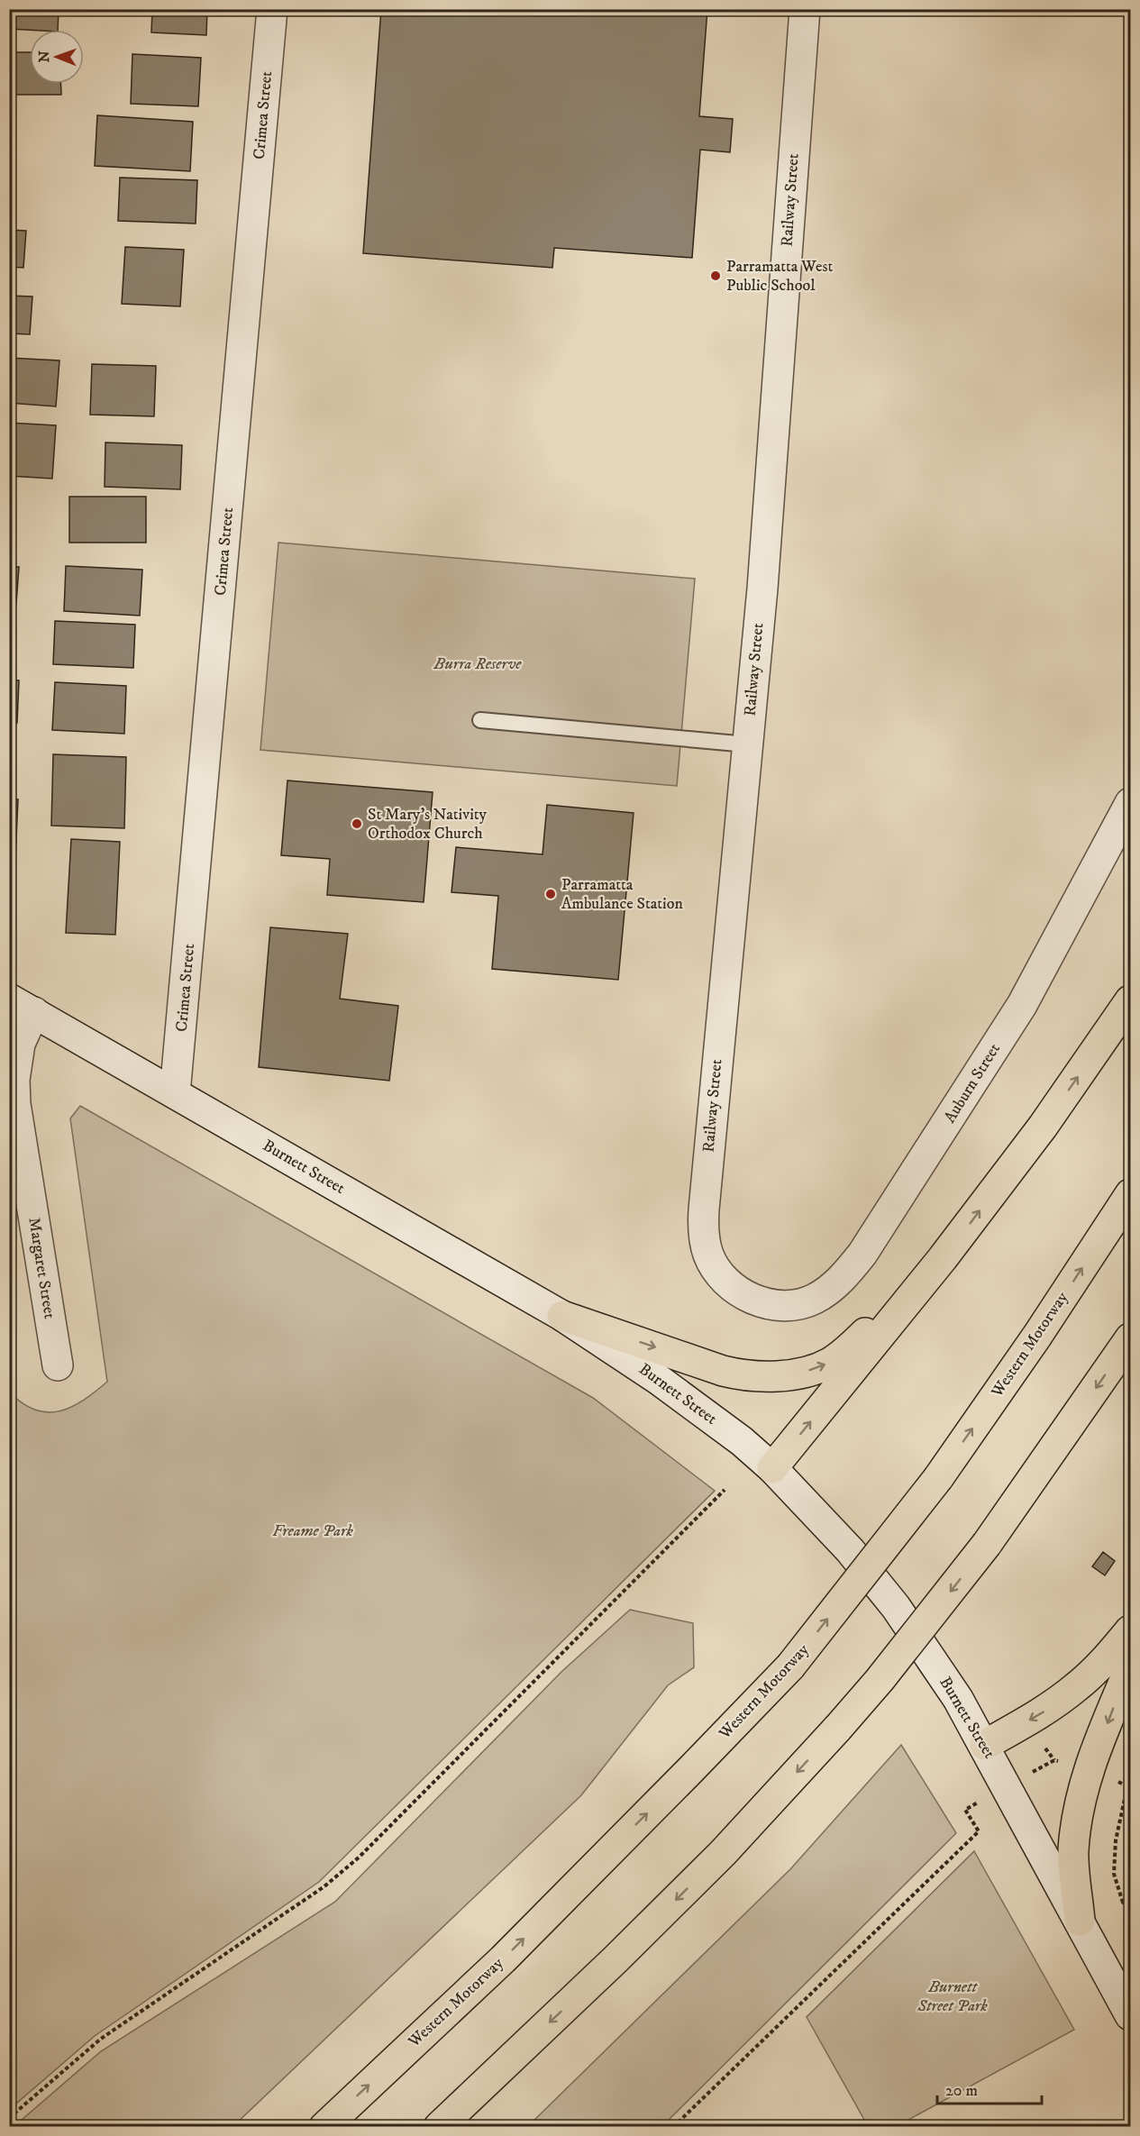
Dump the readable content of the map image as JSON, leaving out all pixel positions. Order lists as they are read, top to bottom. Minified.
{"streets":{"highway":["Western Motorway"],"street":["Crimea Street","Railway Street","Auburn Street","Burnett Street","Margaret Street"]},"crossings":[["Crimea Street","Burnett Street"],["Railway Street","Auburn Street"],["Burnett Street","Margaret Street"]],"parks":["Burra Reserve","Freame Park","Burnett Street Park"],"places":["Parramatta West Public School","St Mary's Nativity Orthodox Church","Parramatta Ambulance Station"],"scale_bar":"20 m","north":"left"}
